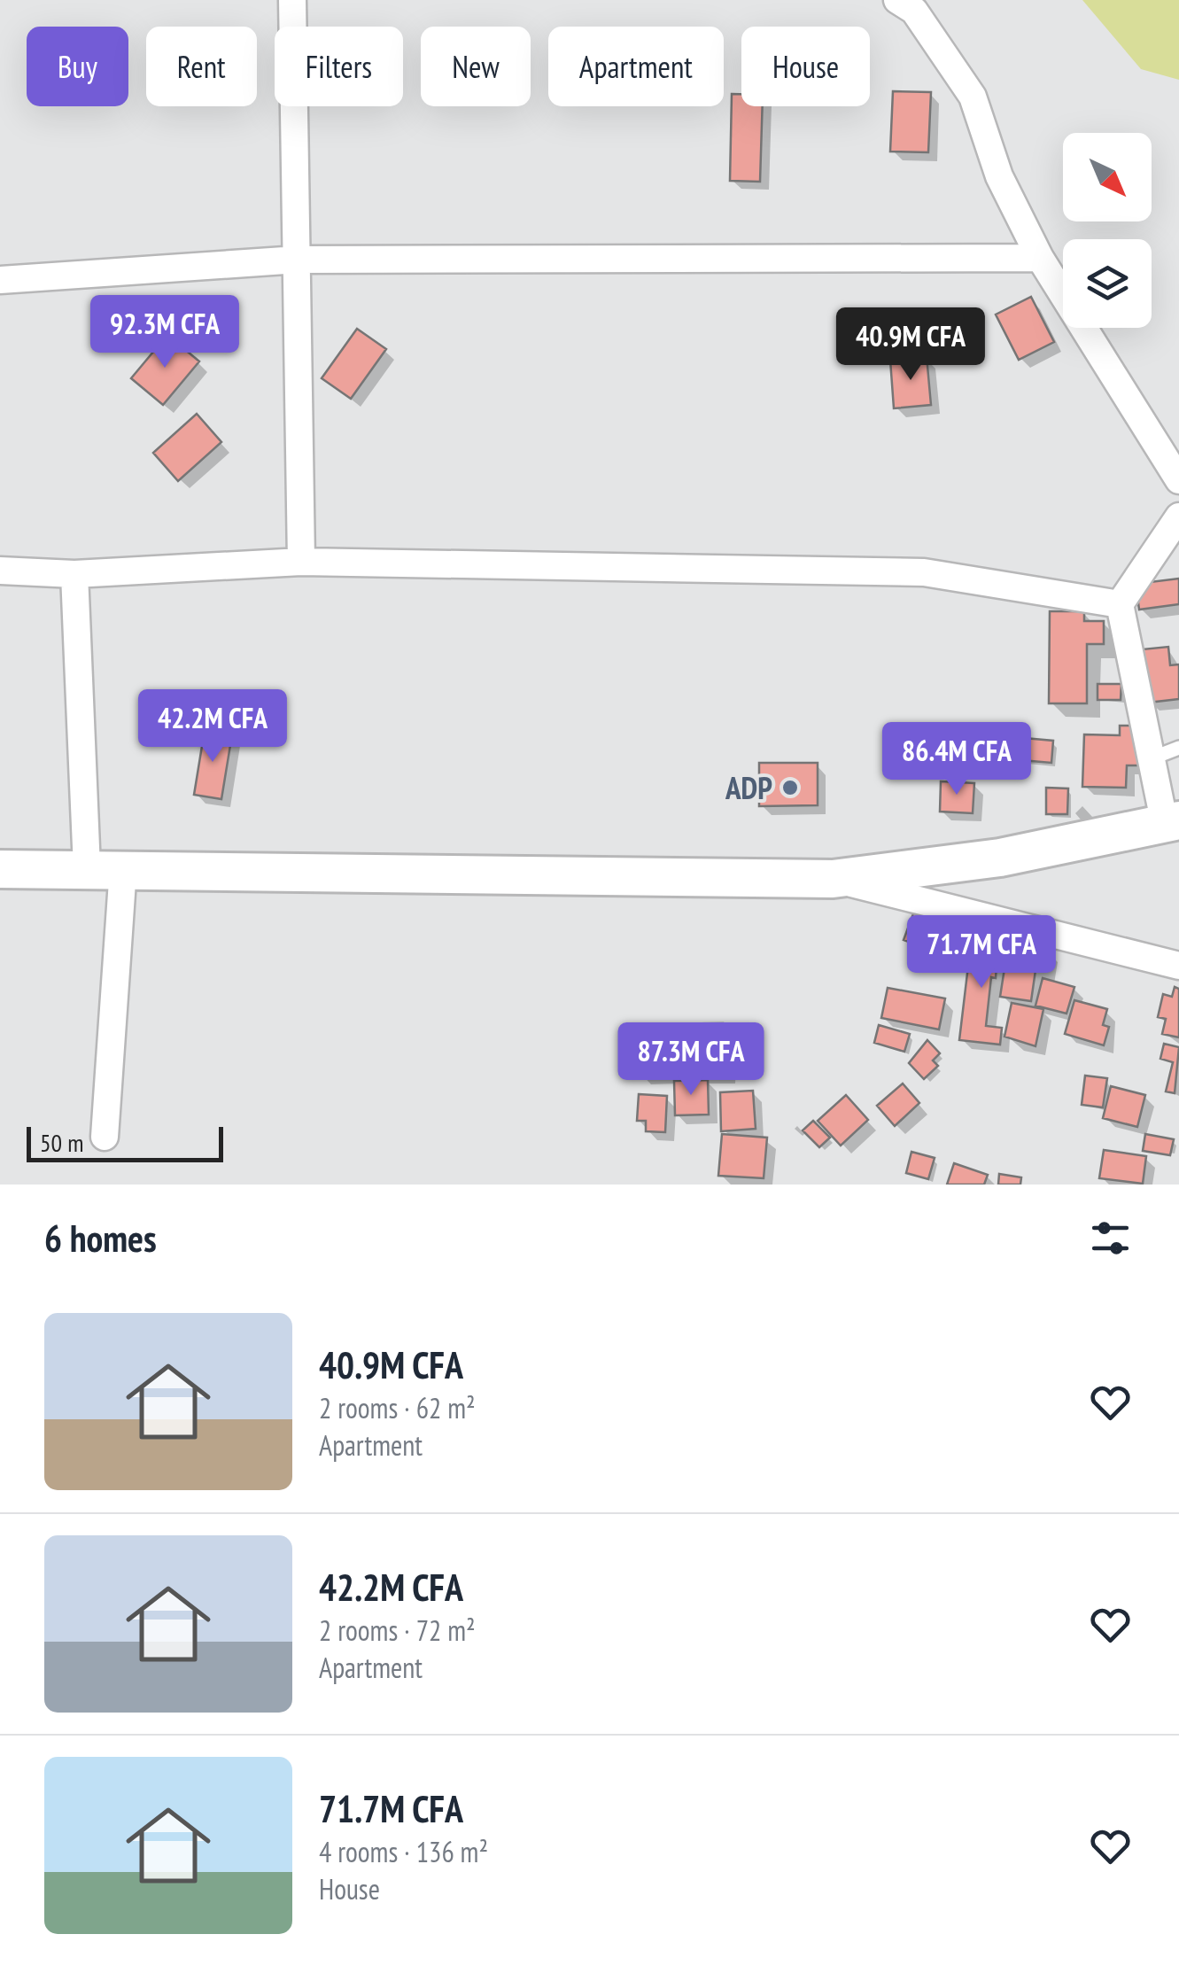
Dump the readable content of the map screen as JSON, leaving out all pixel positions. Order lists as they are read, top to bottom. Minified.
{"places":["ADP"],"scale_bar":"50 m","north":"bottom right","page":{"chip":["Buy","Rent","Filters","New","Apartment","House"],"price":["92.3M CFA","40.9M CFA","42.2M CFA","86.4M CFA","71.7M CFA","87.3M CFA"],"scale":"50 m","heading":"6 homes","list":[{"name":"40.9M CFA","note":"2 rooms · 62 m² · Apartment"},{"name":"42.2M CFA","note":"2 rooms · 72 m² · Apartment"},{"name":"71.7M CFA","note":"4 rooms · 136 m² · House"}]}}
